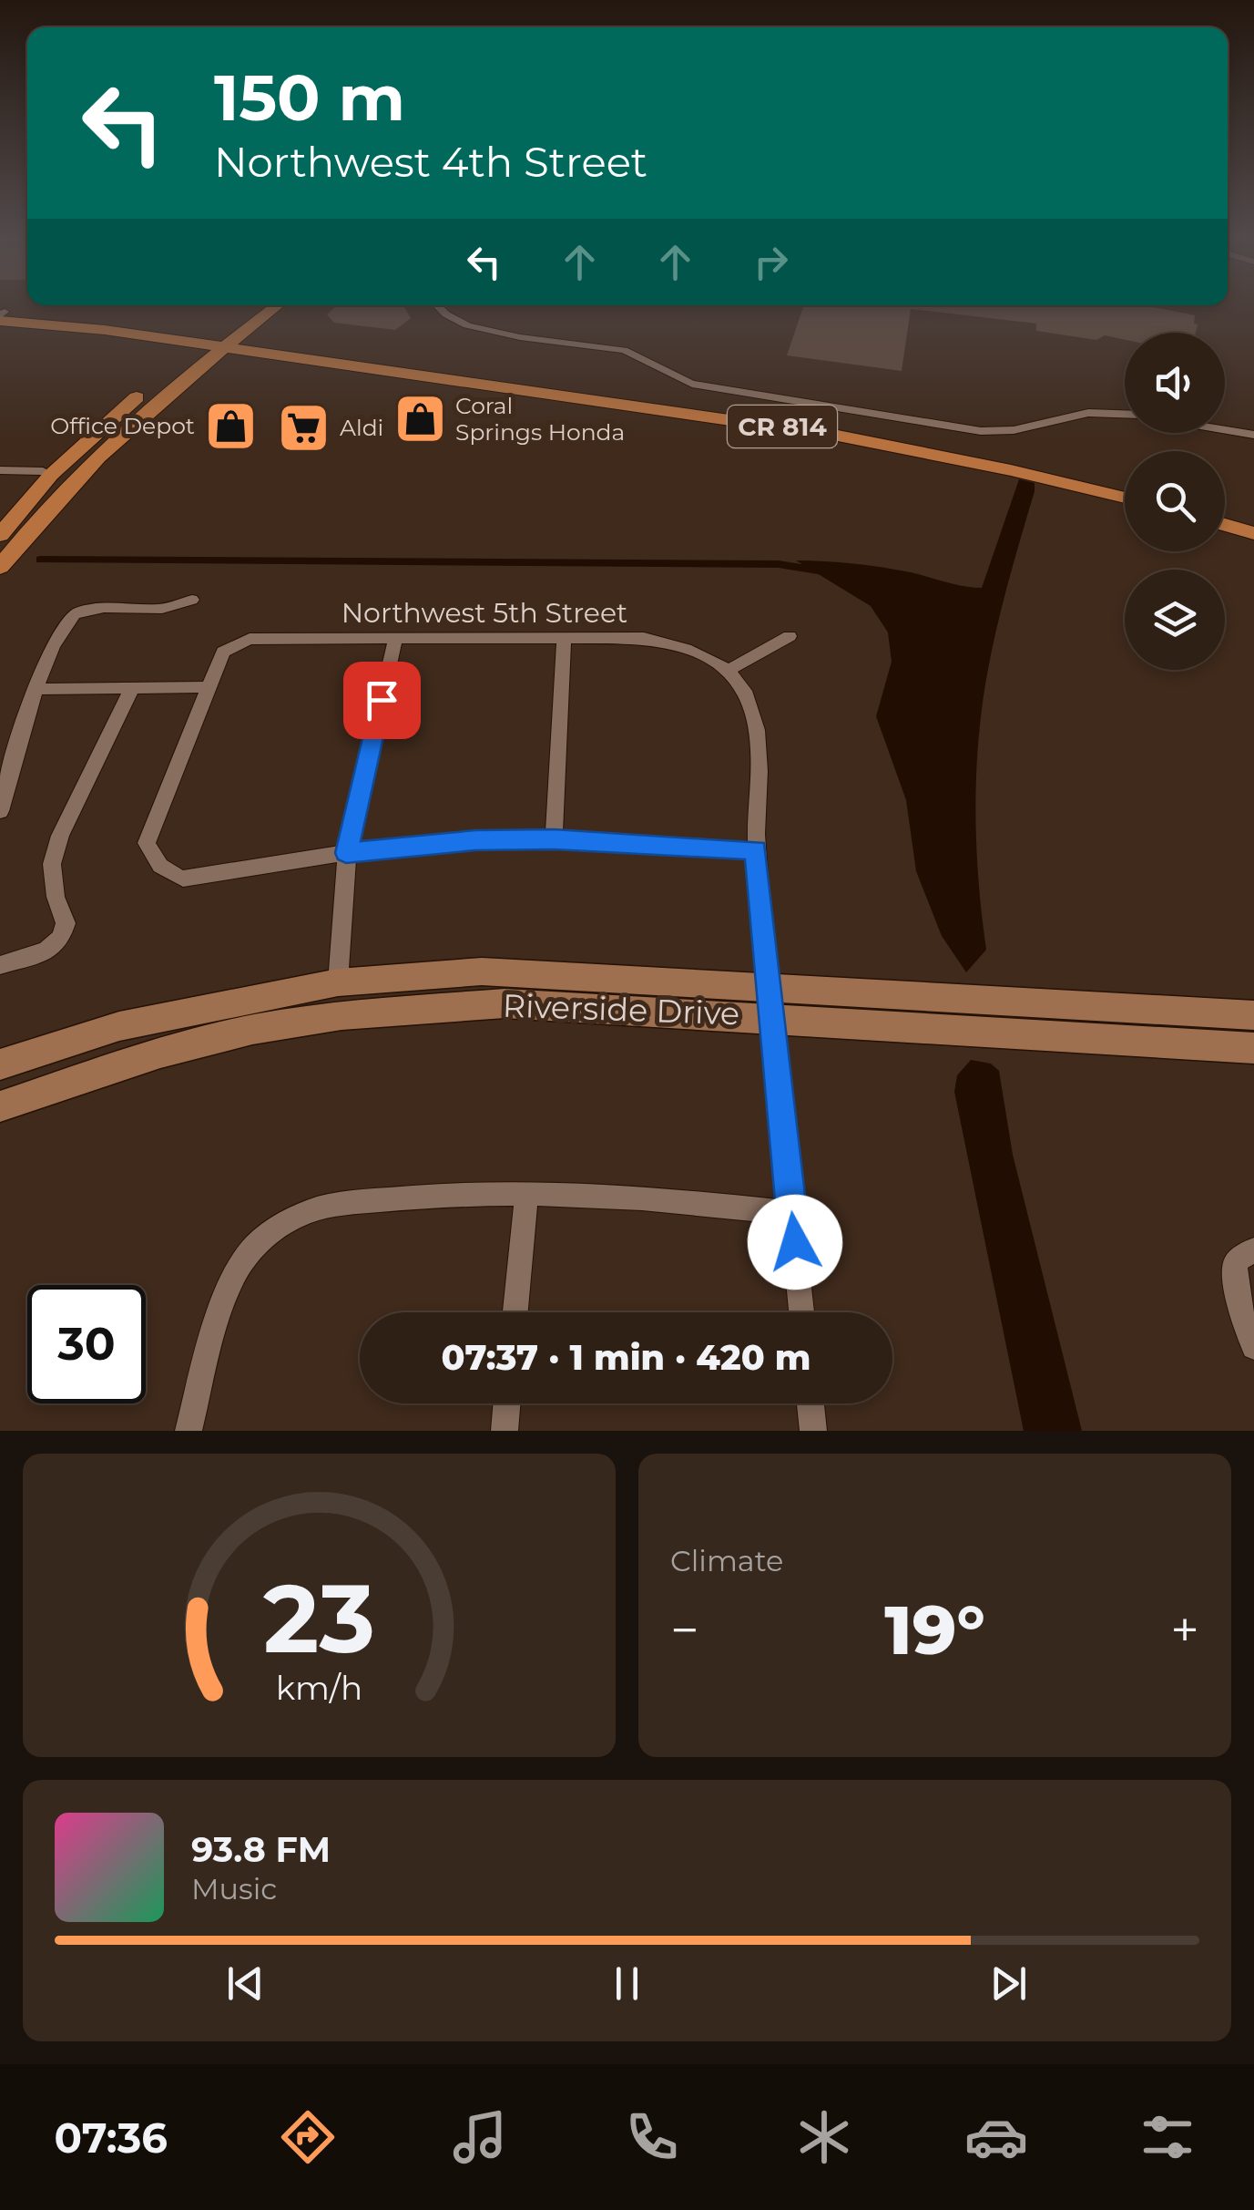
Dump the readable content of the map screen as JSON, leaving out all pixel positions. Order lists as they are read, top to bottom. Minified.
{"streets":{"main road":["CR 814"],"street":["Northwest 5th Street","Riverside Drive"]},"places":{"shop":["Coral Springs Honda","Office Depot"],"supermarket":["Aldi"]},"page":{"turn":["150 m","Northwest 4th Street"],"limit":"30","trip":"07:37 · 1 min · 420 m","tile":"Climate","heat":["−","19°","+"],"song":["93.8 FM","Music"],"tabs":"07:36","gauge":["23","km/h"]}}
